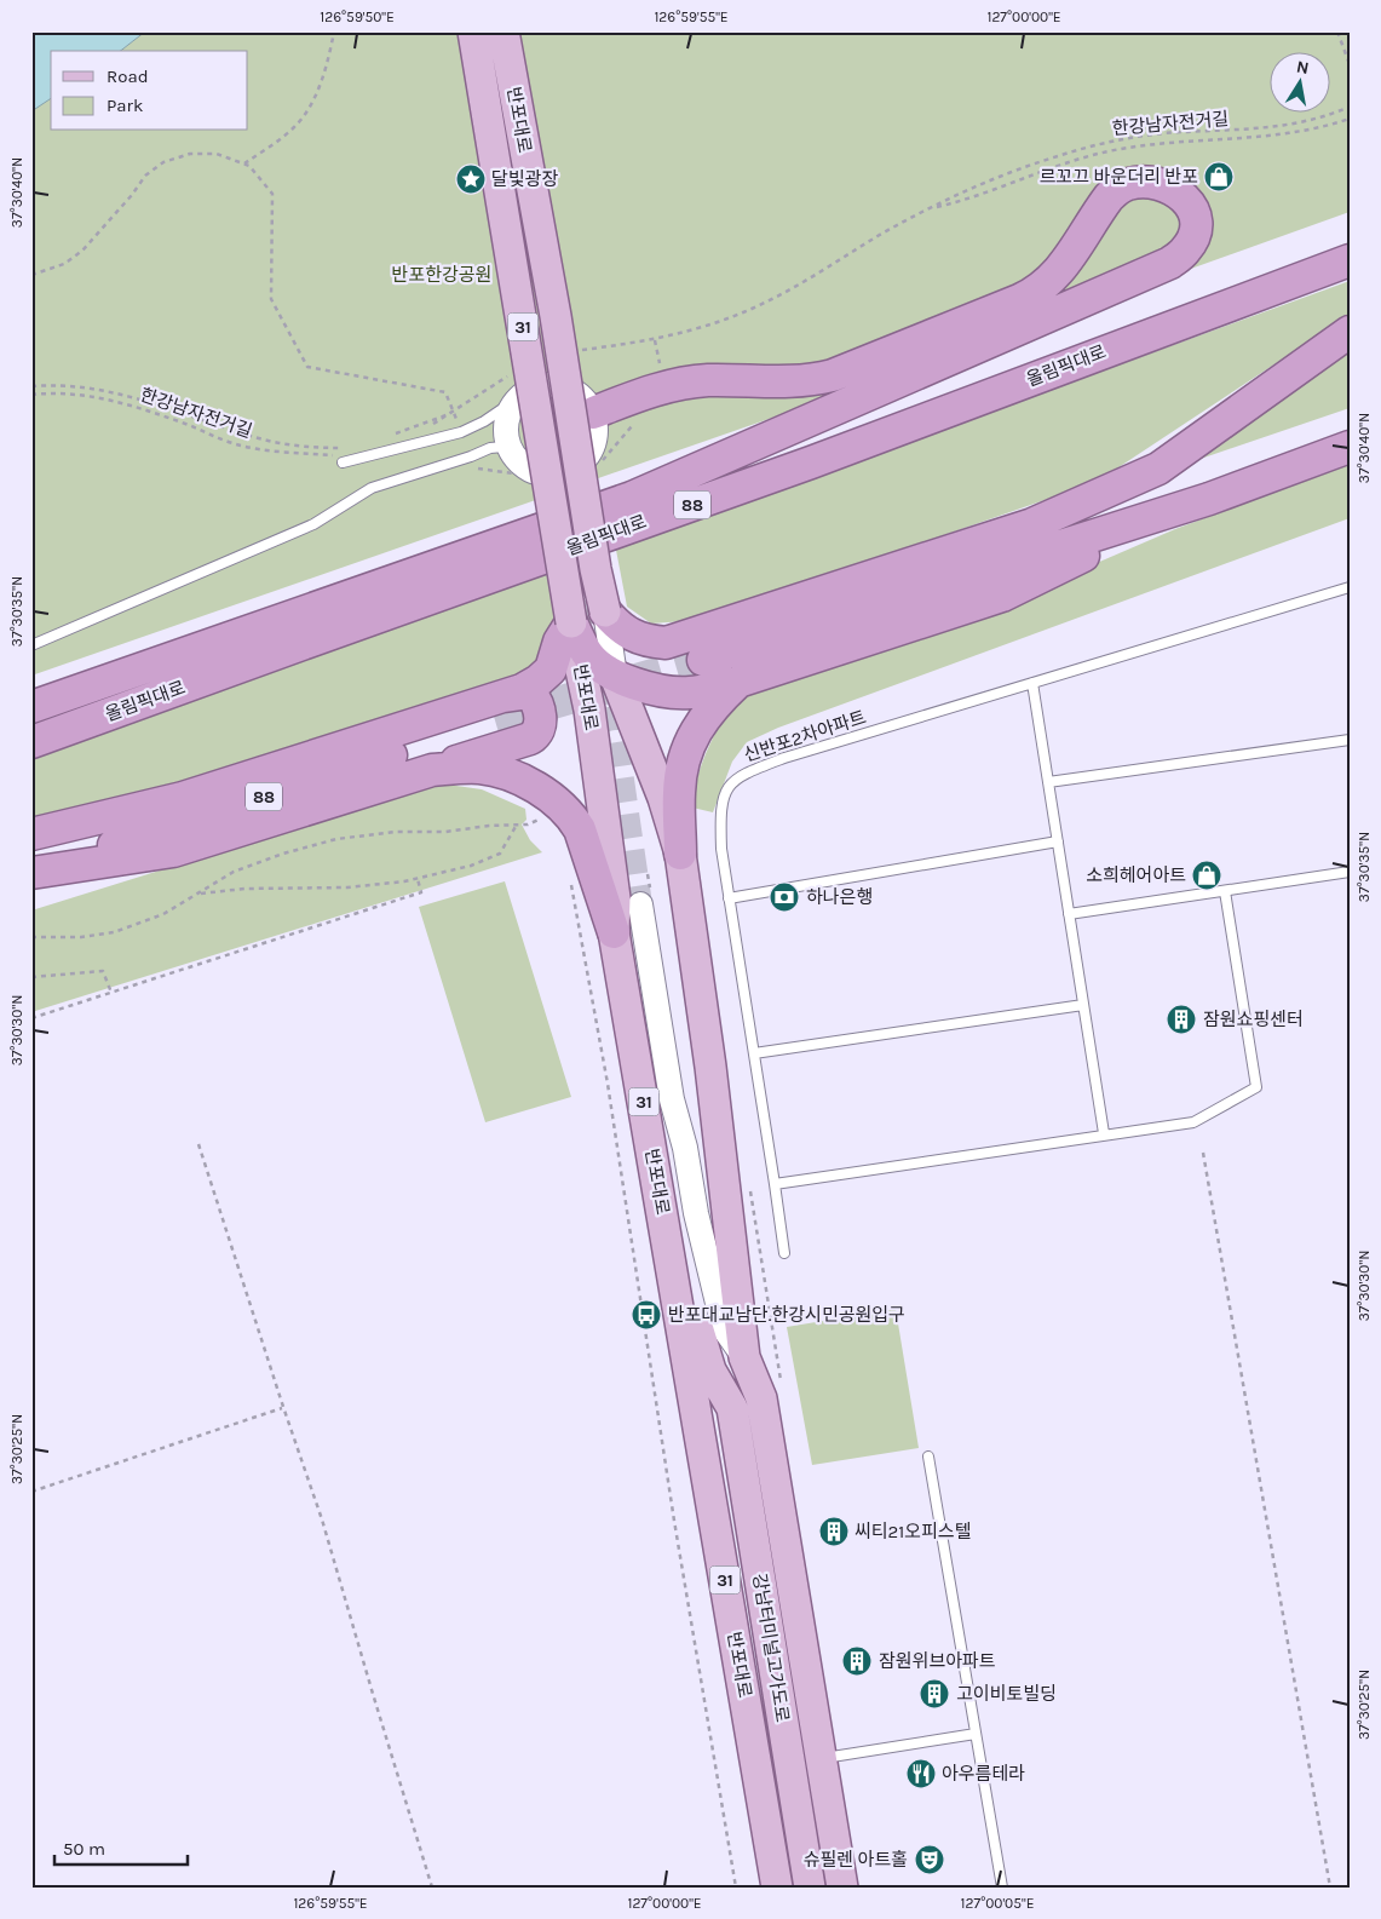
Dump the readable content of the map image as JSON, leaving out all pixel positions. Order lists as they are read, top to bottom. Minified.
{"streets":{"highway":["올림픽대로","88"],"main road":["반포대로","31","강남터미널고가도로"],"lane":["신반포2차아파트"],"path":["한강남자전거길"]},"crossings":[["반포대로","31"],["31","강남터미널고가도로"]],"parks":["반포한강공원"],"places":{"shop":["르꼬끄 바운더리 반포","소희헤어아트"],"place":["달빛광장"],"bank":["하나은행"],"building":["잠원쇼핑센터","씨티21오피스텔","잠원위브아파트","고이비토빌딩"],"bus stop":["반포대교남단.한강시민공원입구"],"restaurant":["아우름테라"],"theatre":["슈필렌 아트홀"]},"legend":["Road","Park"],"scale_bar":"50 m","north":"top","coordinates":["126°59'50\"E","126°59'55\"E","127°00'00\"E","37°30'40\"N","37°30'35\"N","37°30'30\"N","37°30'25\"N","127°00'05\"E"]}
